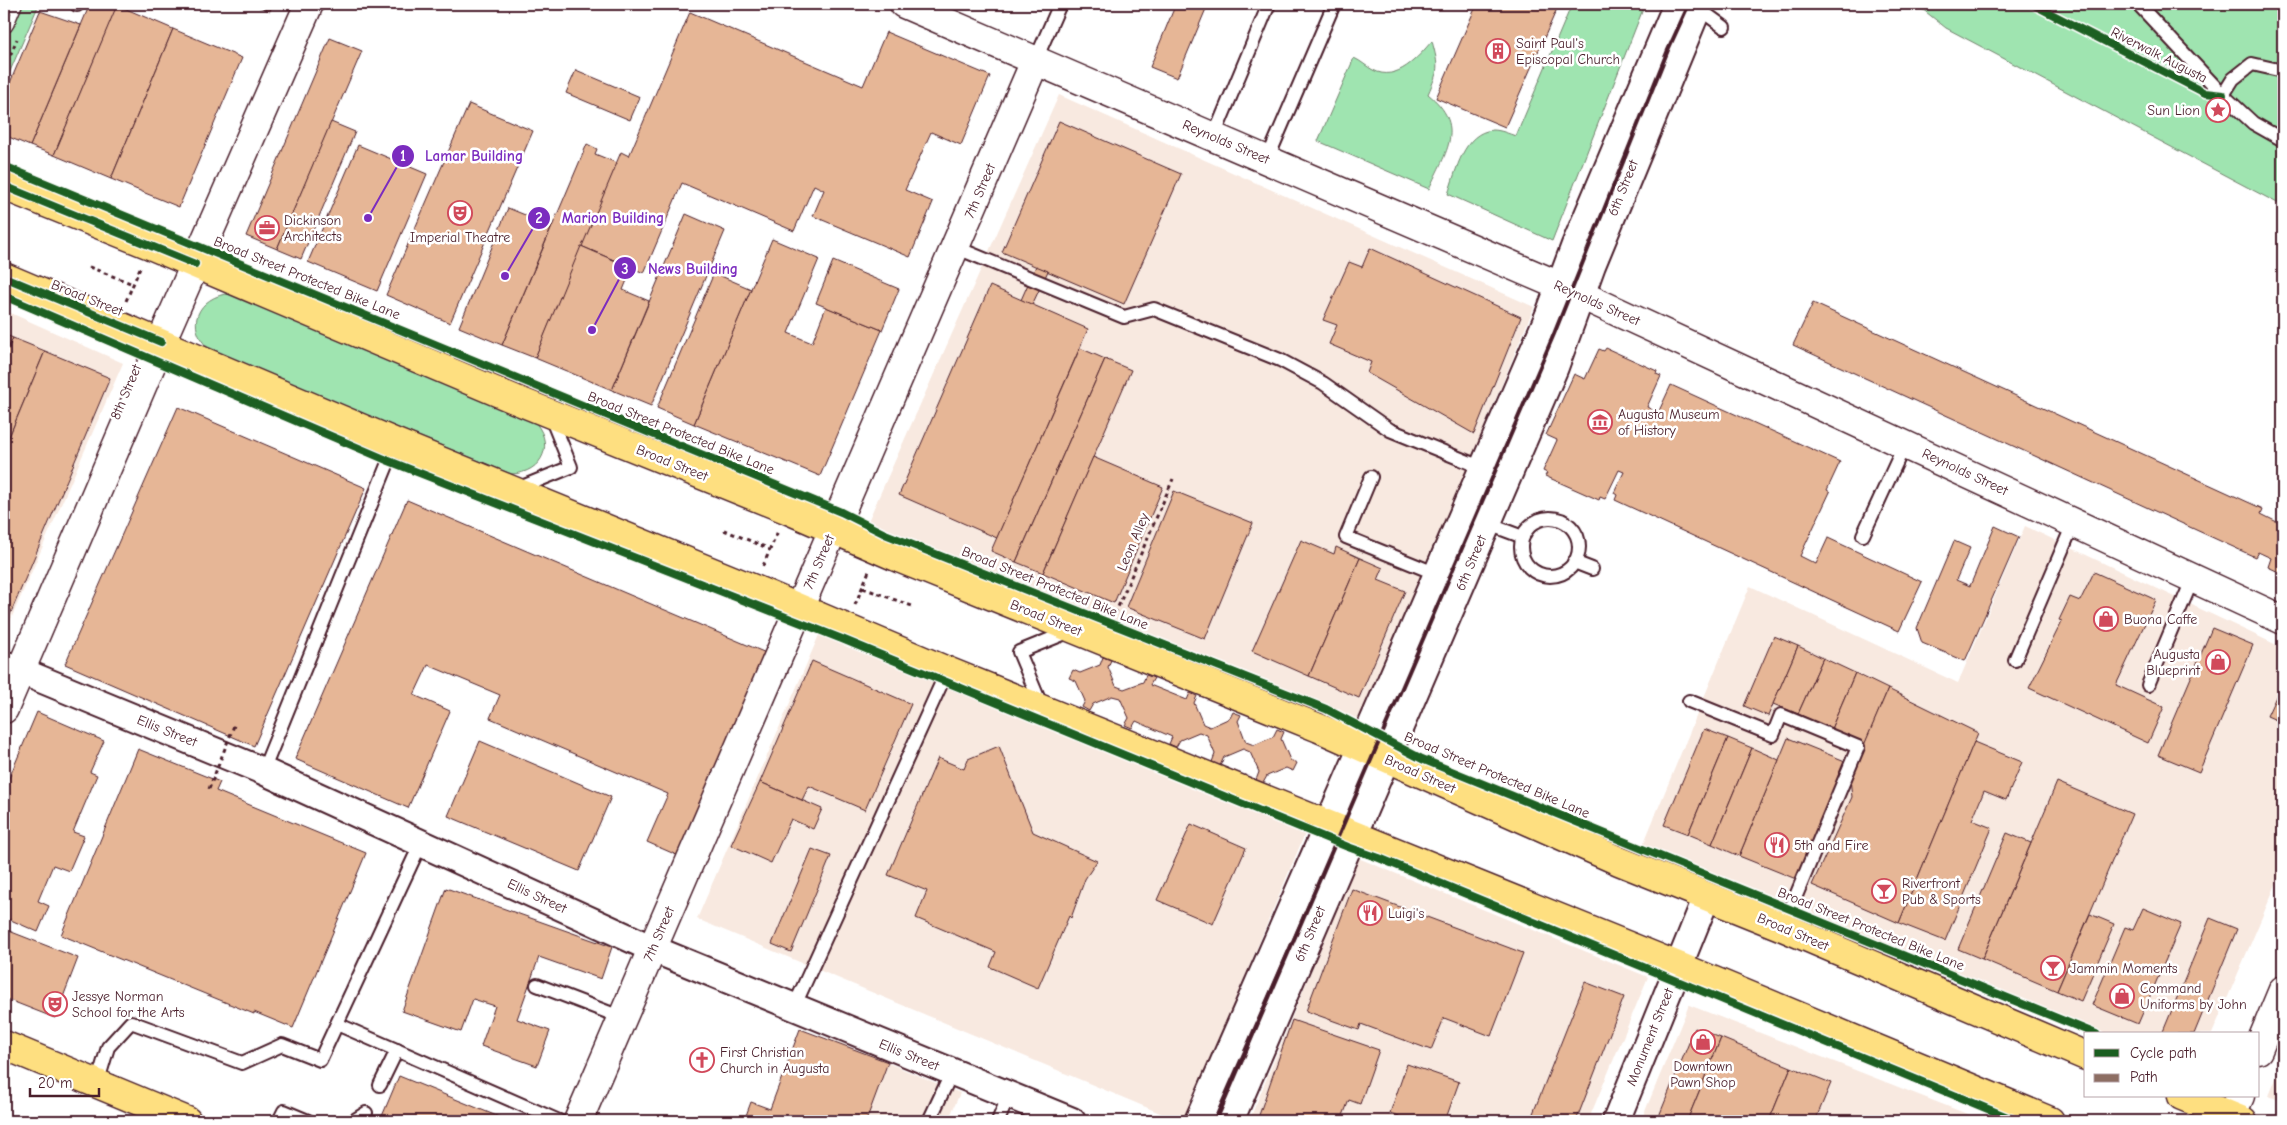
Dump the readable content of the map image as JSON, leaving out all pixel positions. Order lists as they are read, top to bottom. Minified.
{"streets":{"main road":["Reynolds Street","7th Street","Broad Street","8th Street"],"street":["6th Street","Ellis Street","Monument Street"],"path":["Leon Alley"],"cycle path":["Riverwalk Augusta","Broad Street Protected Bike Lane"]},"crossings":[["Reynolds Street","6th Street"],["Reynolds Street","7th Street"],["6th Street","Broad Street"],["7th Street","Broad Street"],["7th Street","Ellis Street"],["Broad Street","8th Street"],["Broad Street","Monument Street"],["8th Street","Ellis Street"]],"places":{"building":["Saint Paul's Episcopal Church"],"place":["Sun Lion"],"theatre":["Imperial Theatre","Jessye Norman School for the Arts"],"other":["Lamar Building","Marion Building","News Building"],"office":["Dickinson Architects"],"museum":["Augusta Museum of History"],"shop":["Buona Caffe","Augusta Blueprint","Command Uniforms by John","Downtown Pawn Shop"],"restaurant":["5th and Fire","Luigi's"],"bar":["Riverfront Pub & Sports","Jammin Moments"],"church":["First Christian Church in Augusta"]},"legend":["Cycle path","Path"],"scale_bar":"20 m"}
